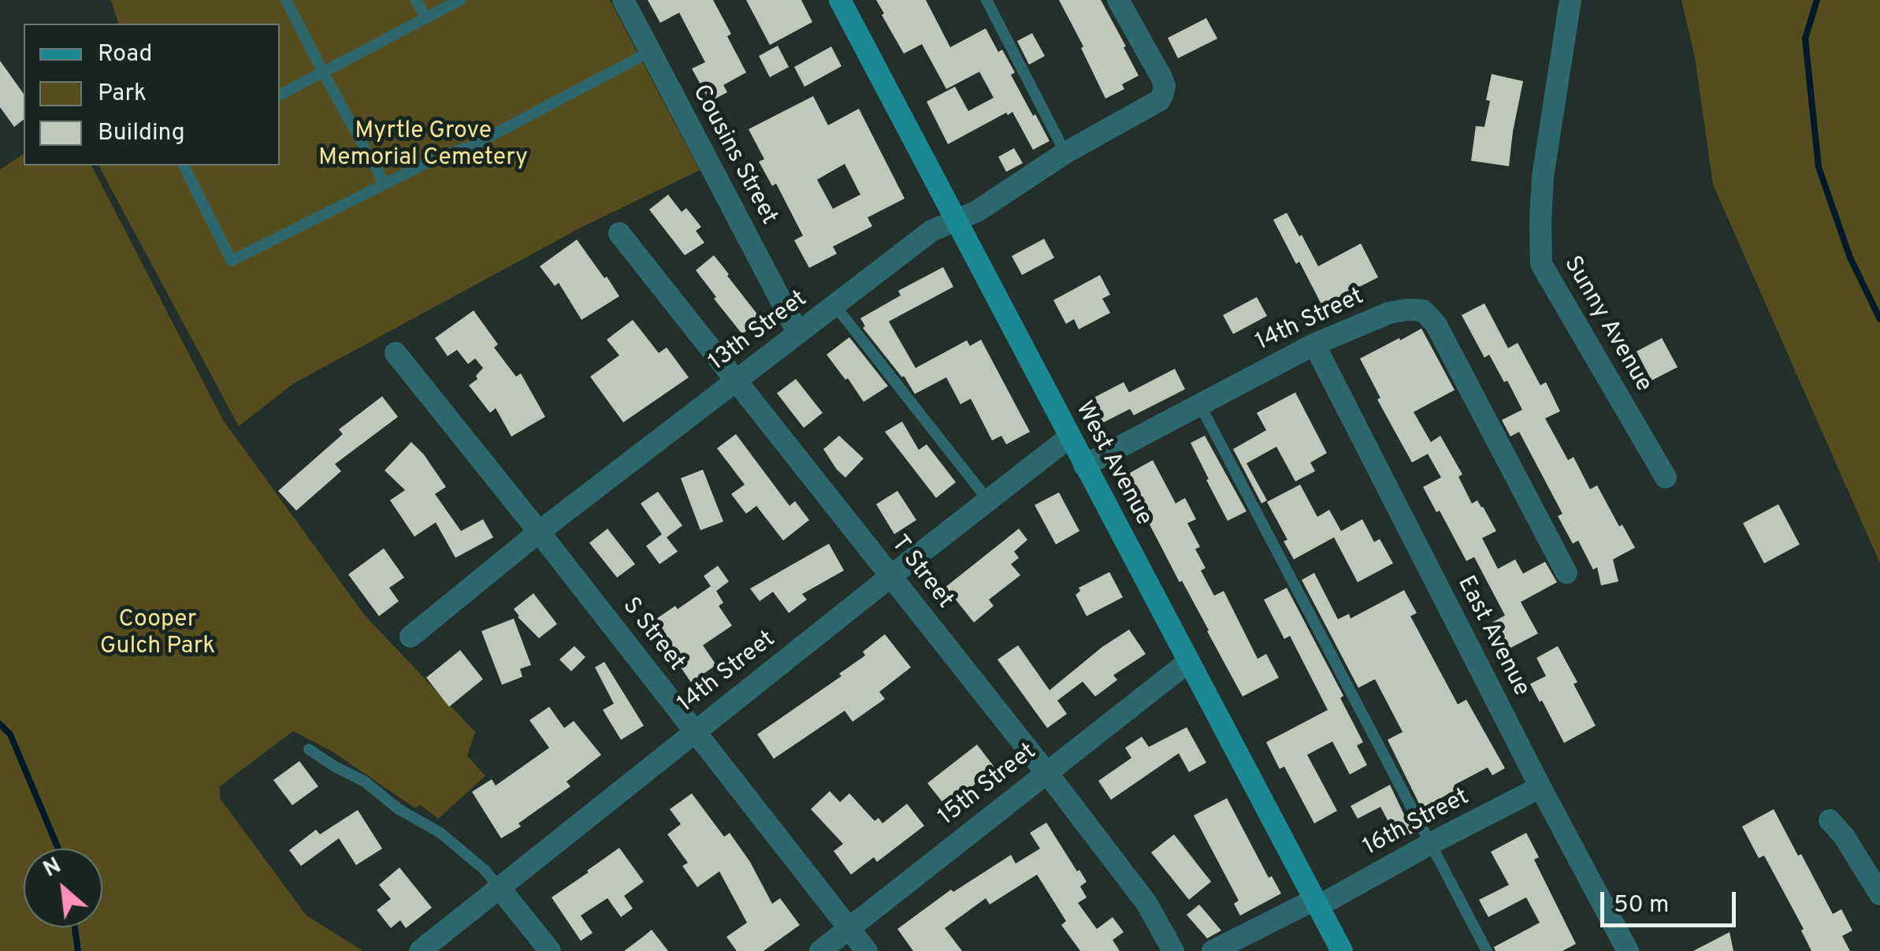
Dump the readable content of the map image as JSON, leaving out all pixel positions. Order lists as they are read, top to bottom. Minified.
{"streets":{"main road":["West Avenue"],"street":["Cousins Street","14th Street","Sunny Avenue","13th Street","T Street","S Street","East Avenue","15th Street","16th Street"]},"crossings":[["Cousins Street","13th Street"],["14th Street","West Avenue"],["14th Street","T Street"],["14th Street","S Street"],["14th Street","East Avenue"],["13th Street","West Avenue"],["13th Street","T Street"],["13th Street","S Street"],["West Avenue","15th Street"],["West Avenue","16th Street"],["T Street","15th Street"],["S Street","15th Street"],["East Avenue","16th Street"]],"parks":["Myrtle Grove Memorial Cemetery","Cooper Gulch Park"],"legend":["Road","Park","Building"],"scale_bar":"50 m","north":"top left"}
